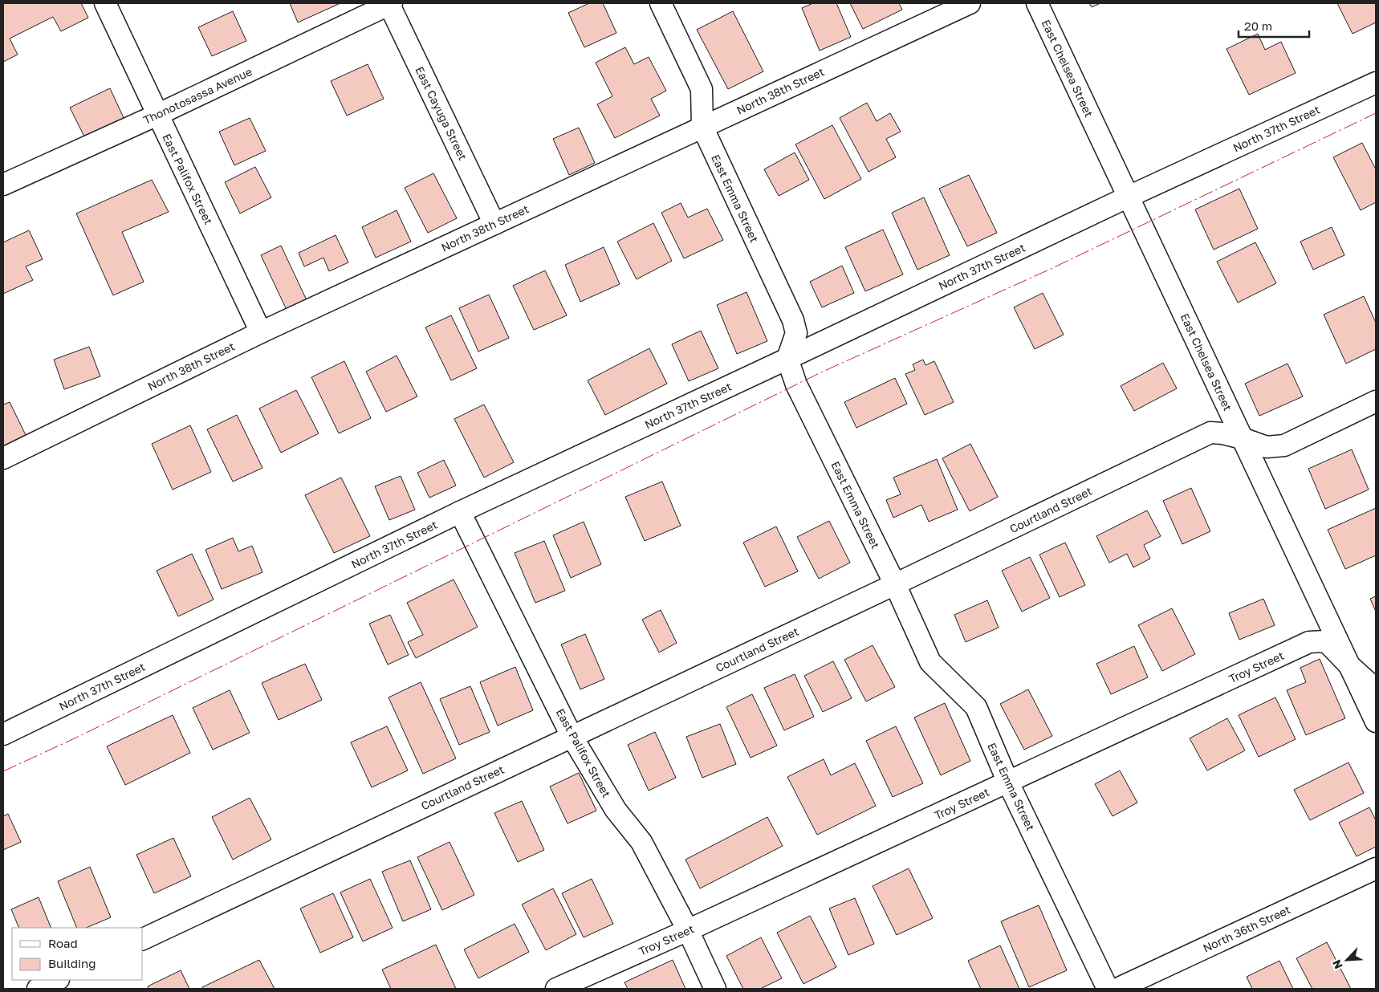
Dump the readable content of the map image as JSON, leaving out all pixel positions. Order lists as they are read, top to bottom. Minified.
{"streets":{"street":["East Chelsea Street","North 38th Street","Thonotosassa Avenue","East Cayuga Street","North 37th Street","East Palifox Street","East Emma Street","Courtland Street","Troy Street","North 36th Street"]},"crossings":[["East Chelsea Street","North 37th Street"],["East Chelsea Street","Courtland Street"],["East Chelsea Street","Troy Street"],["North 38th Street","East Cayuga Street"],["North 38th Street","East Palifox Street"],["North 38th Street","East Emma Street"],["Thonotosassa Avenue","East Cayuga Street"],["Thonotosassa Avenue","East Palifox Street"],["North 37th Street","East Palifox Street"],["North 37th Street","East Emma Street"],["East Palifox Street","Courtland Street"],["East Palifox Street","Troy Street"],["East Emma Street","Courtland Street"],["East Emma Street","Troy Street"]],"legend":["Road","Building"],"scale_bar":"20 m","north":"bottom left"}
